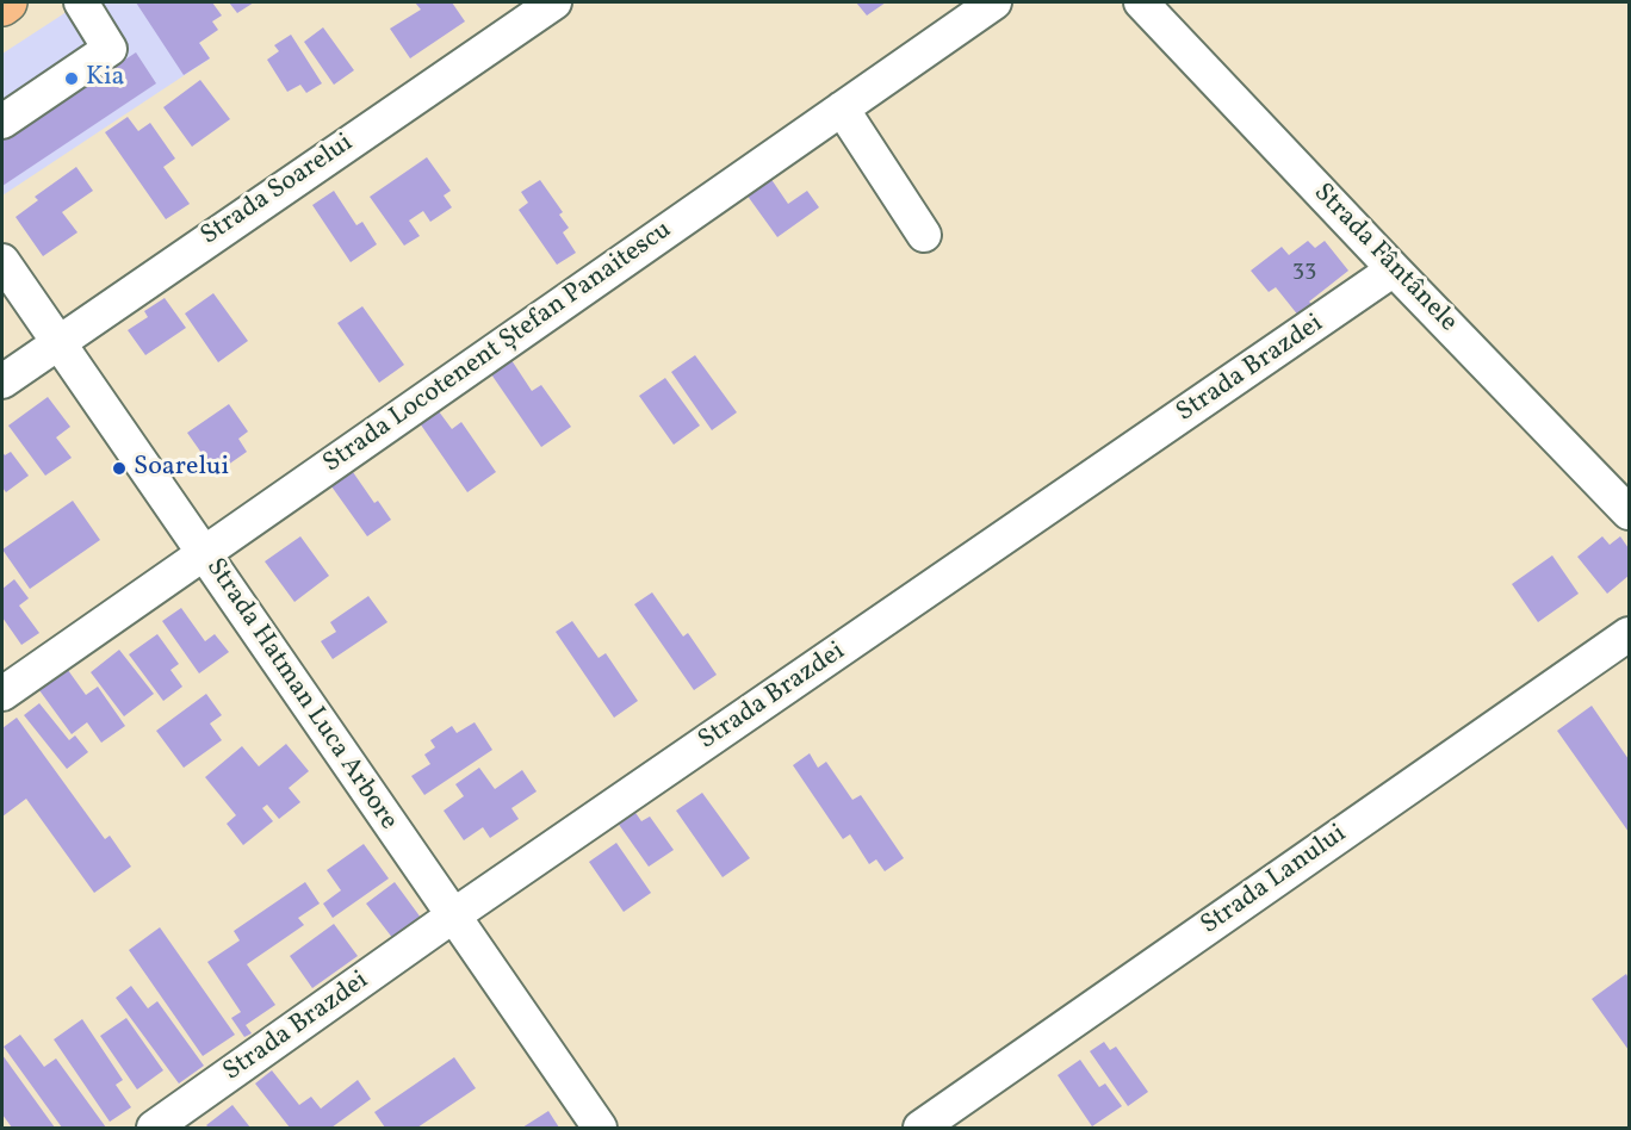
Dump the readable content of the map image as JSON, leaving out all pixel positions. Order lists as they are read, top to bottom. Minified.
{"streets":{"street":["Strada Soarelui","Strada Fântânele","Strada Locotenent Ștefan Panaitescu","Strada Brazdei","Strada Hatman Luca Arbore","Strada Lanului"]},"crossings":[["Strada Soarelui","Strada Hatman Luca Arbore"],["Strada Fântânele","Strada Brazdei"],["Strada Locotenent Ștefan Panaitescu","Strada Hatman Luca Arbore"],["Strada Brazdei","Strada Hatman Luca Arbore"]],"places":["Kia","Soarelui"],"house_numbers":["33"]}
